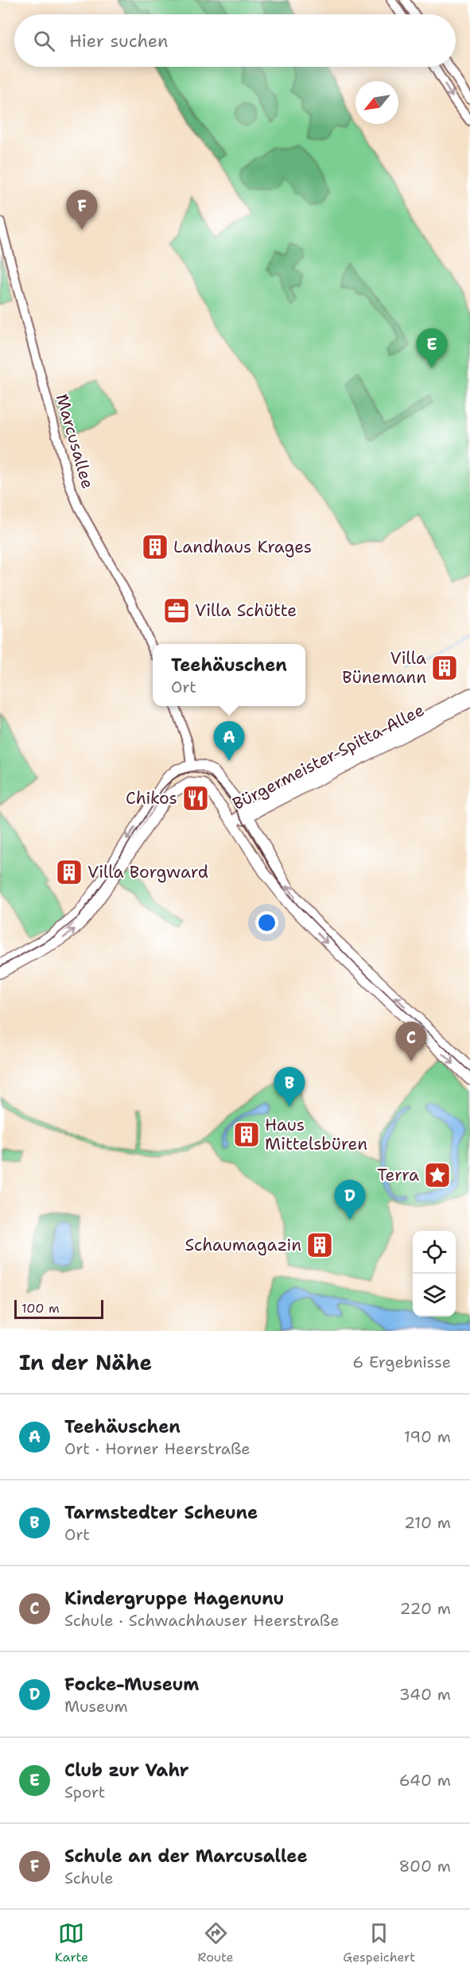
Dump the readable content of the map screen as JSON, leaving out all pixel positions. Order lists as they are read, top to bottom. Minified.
{"streets":{"main road":["Bürgermeister-Spitta-Allee"],"street":["Marcusallee"]},"places":{"building":["Landhaus Krages","Villa Bünemann","Villa Borgward","Haus Mittelsbüren","Schaumagazin"],"office":["Villa Schütte"],"restaurant":["Chikos"],"place":["Terra"]},"scale_bar":"100 m","north":"bottom left","page":{"search":"Hier suchen","pins":["F","E","A","C","B","D"],"popup":["Teehäuschen","Ort"],"scale":"100 m","heading":["In der Nähe","6 Ergebnisse"],"list":[{"mark":"A","name":"Teehäuschen","note":"Ort · Horner Heerstraße","value":"190 m"},{"mark":"B","name":"Tarmstedter Scheune","note":"Ort","value":"210 m"},{"mark":"C","name":"Kindergruppe Hagenunu","note":"Schule · Schwachhauser Heerstraße","value":"220 m"},{"mark":"D","name":"Focke-Museum","note":"Museum","value":"340 m"},{"mark":"E","name":"Club zur Vahr","note":"Sport","value":"640 m"},{"mark":"F","name":"Schule an der Marcusallee","note":"Schule","value":"800 m"}],"nav":["Karte","Route","Gespeichert"]}}
